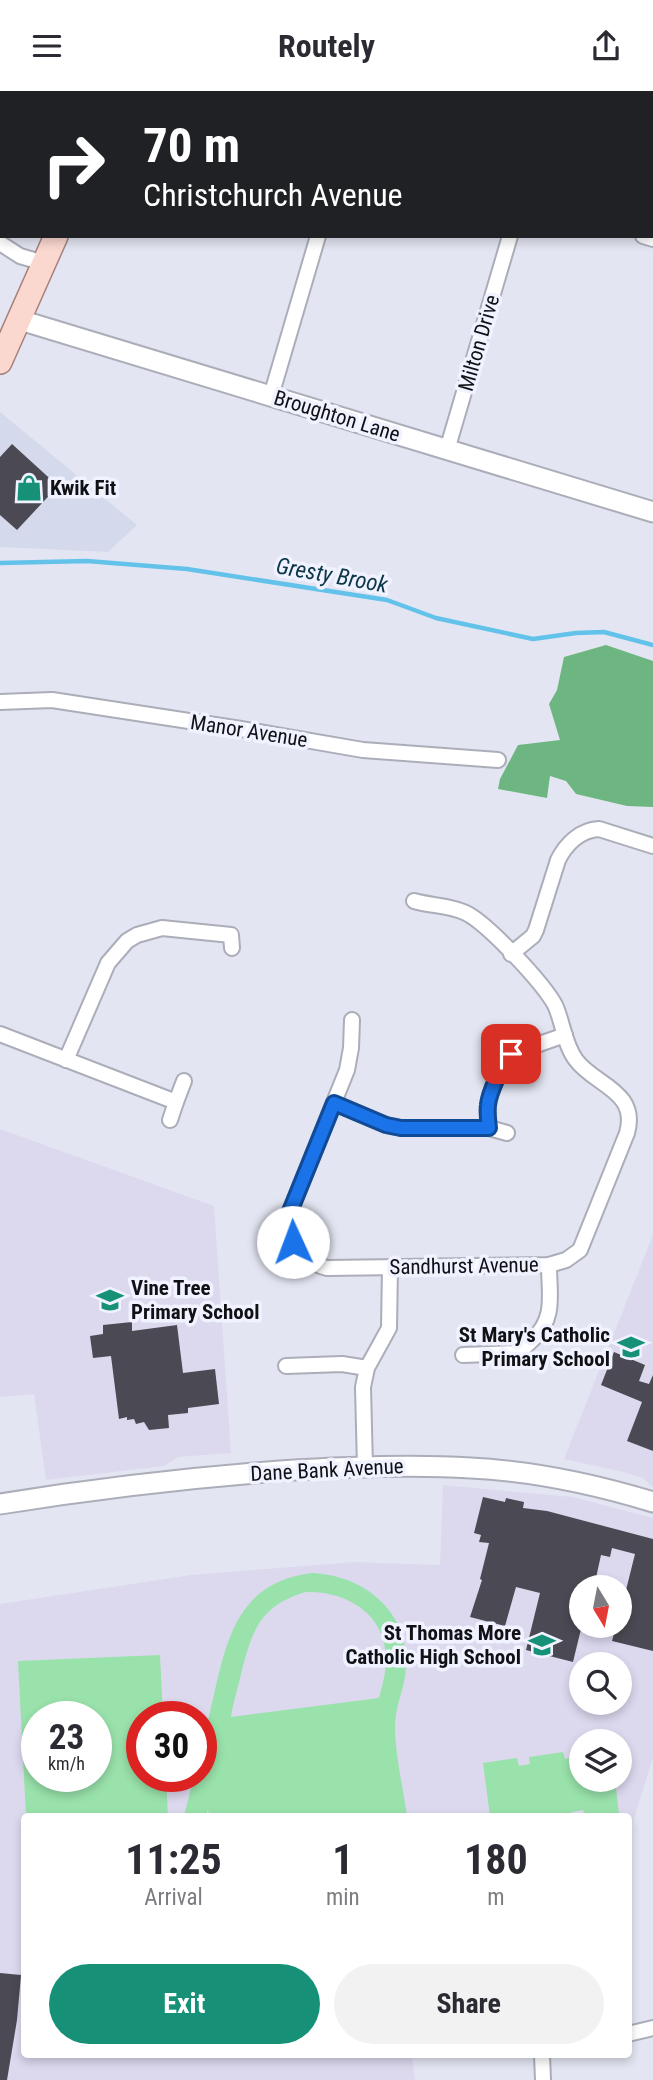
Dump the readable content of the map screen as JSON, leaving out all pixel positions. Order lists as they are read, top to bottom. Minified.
{"streets":{"street":["Milton Drive","Broughton Lane","Manor Avenue","Sandhurst Avenue","Dane Bank Avenue"]},"crossings":[["Milton Drive","Broughton Lane"]],"water":["Gresty Brook"],"places":{"shop":["Kwik Fit"],"school or university":["Vine Tree Primary School","St Mary's Catholic Primary School","St Thomas More Catholic High School"]},"north":"bottom","page":{"header":"Routely","turn":["70 m","Christchurch Avenue"],"speed":"23 km/h","limit":"30","eta":["11:25","Arrival","1","min","180","m"],"buttons":["Exit","Share"]}}
